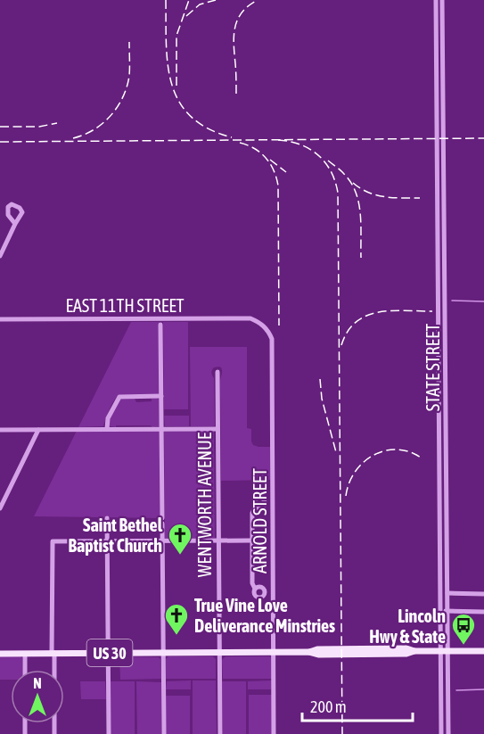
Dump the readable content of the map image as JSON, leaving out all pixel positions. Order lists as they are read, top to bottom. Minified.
{"streets":{"main road":["US 30"],"street":["EAST 11TH STREET","STATE STREET","WENTWORTH AVENUE","ARNOLD STREET"]},"crossings":[["EAST 11TH STREET","ARNOLD STREET"],["STATE STREET","US 30"],["WENTWORTH AVENUE","US 30"],["ARNOLD STREET","US 30"]],"places":{"church":["Saint Bethel Baptist Church","True Vine Love Deliverance Minstries"],"bus stop":["Lincoln Hwy & State"]},"scale_bar":"200 m","north":"top"}
